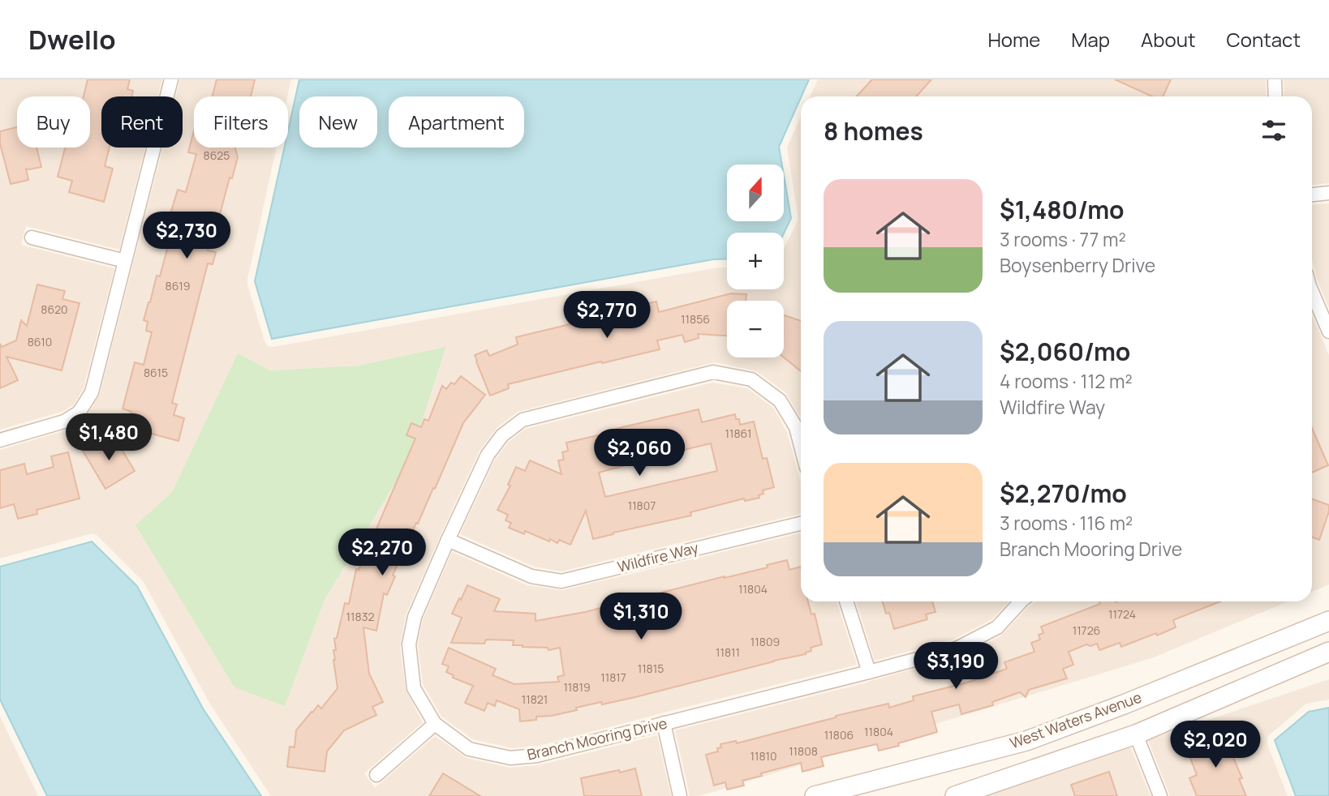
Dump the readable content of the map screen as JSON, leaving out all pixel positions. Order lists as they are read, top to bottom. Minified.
{"streets":{"street":["Wildfire Way","West Waters Avenue","Branch Mooring Drive"]},"crossings":[["Wildfire Way","Branch Mooring Drive"]],"house_numbers":["8625","8619","8620","11856","8610","8615","11861","11807","11804","11724","11832","11726","11809","11811","11815","11817","11819","11821","11804","11806","11808","11810"],"north":"top","page":{"header":"Dwello","nav":["Home","Map","About","Contact"],"chip":["Buy","Rent","Filters","New","Apartment"],"heading":"8 homes","map_buttons":["+","−"],"list":[{"name":"$1,480/mo","note":"3 rooms · 77 m² · Boysenberry Drive"},{"name":"$2,060/mo","note":"4 rooms · 112 m² · Wildfire Way"},{"name":"$2,270/mo","note":"3 rooms · 116 m² · Branch Mooring Drive"}],"price":["$2,730","$2,770","$1,480","$2,060","$2,270","$1,310","$3,190","$2,020"]}}
